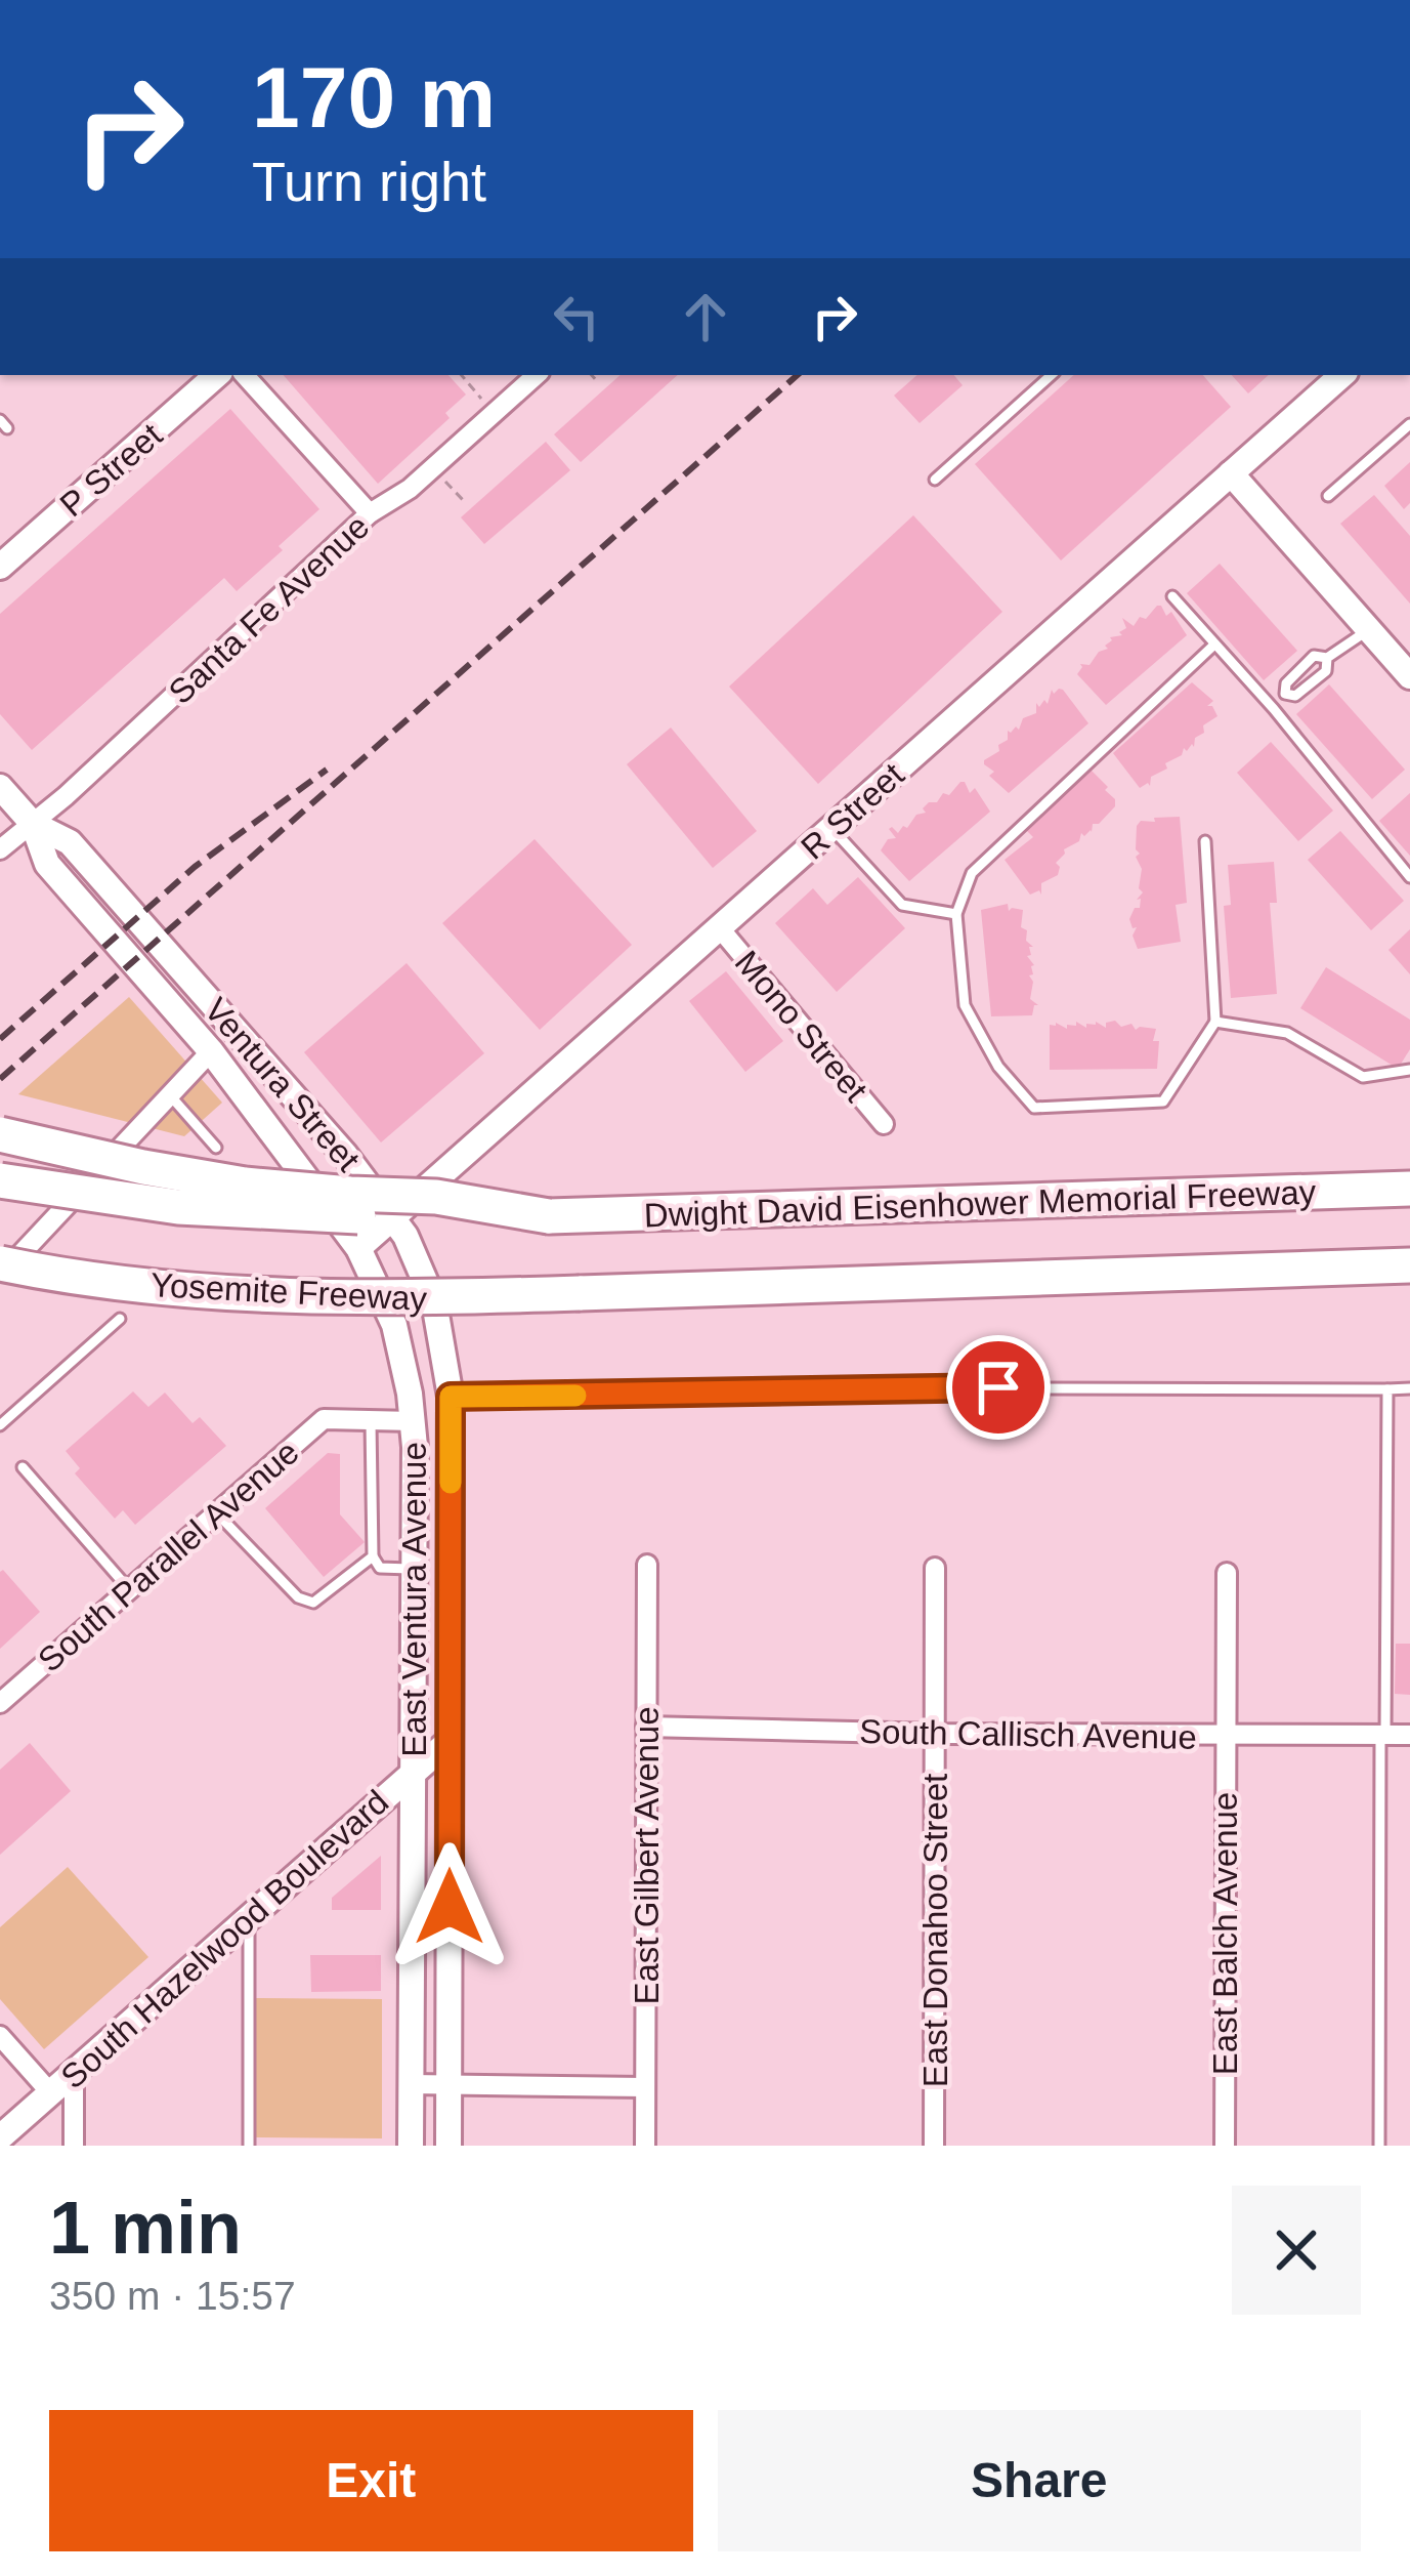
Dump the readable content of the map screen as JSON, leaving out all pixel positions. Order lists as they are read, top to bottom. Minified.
{"streets":{"highway":["Dwight David Eisenhower Memorial Freeway","Yosemite Freeway"],"main road":["P Street","R Street","Ventura Street","East Ventura Avenue","South Hazelwood Boulevard"],"street":["Santa Fe Avenue","Mono Street","South Parallel Avenue","South Callisch Avenue","East Gilbert Avenue","East Donahoo Street","East Balch Avenue"]},"crossings":[["Santa Fe Avenue","Ventura Street"],["R Street","Mono Street"],["R Street","Ventura Street"],["Ventura Street","South Parallel Avenue"],["Ventura Street","East Ventura Avenue"],["South Parallel Avenue","East Ventura Avenue"],["East Ventura Avenue","South Hazelwood Boulevard"],["South Callisch Avenue","East Gilbert Avenue"],["South Callisch Avenue","East Donahoo Street"],["South Callisch Avenue","East Balch Avenue"]],"page":{"turn":["170 m","Turn right"],"heading":["1 min","350 m · 15:57"],"buttons":["Exit","Share"]}}
